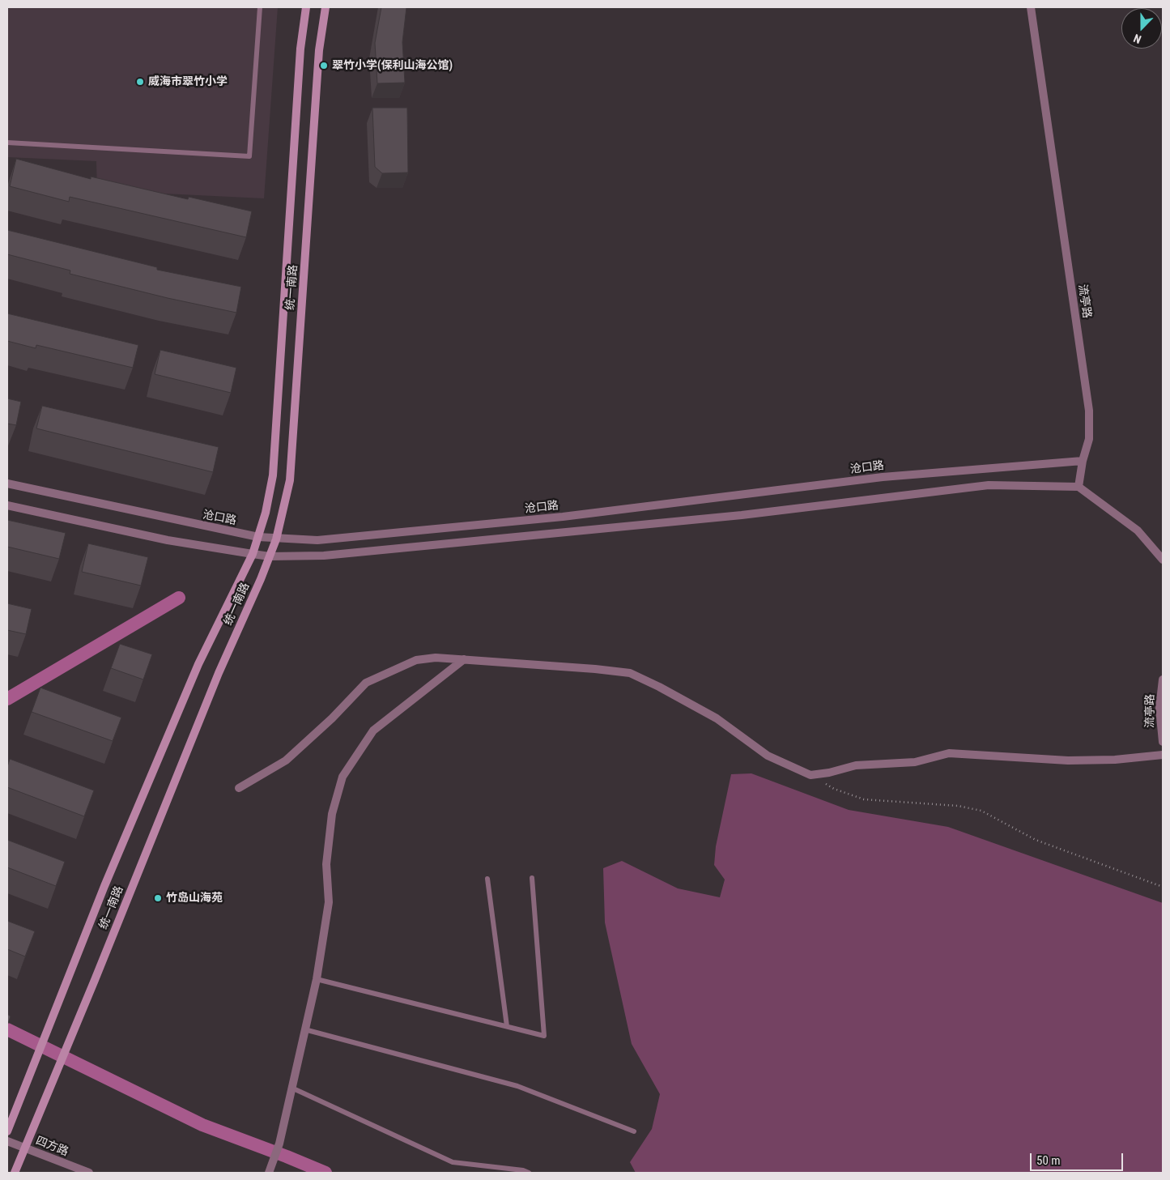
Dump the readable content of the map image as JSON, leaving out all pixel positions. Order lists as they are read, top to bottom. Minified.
{"streets":{"main road":["统一南路"],"street":["流亭路","沧口路","四方路"]},"crossings":[["统一南路","沧口路"],["统一南路","四方路"],["流亭路","沧口路"]],"places":["翠竹小学(保利山海公馆)","威海市翠竹小学","竹岛山海苑"],"scale_bar":"50 m","north":"bottom"}
